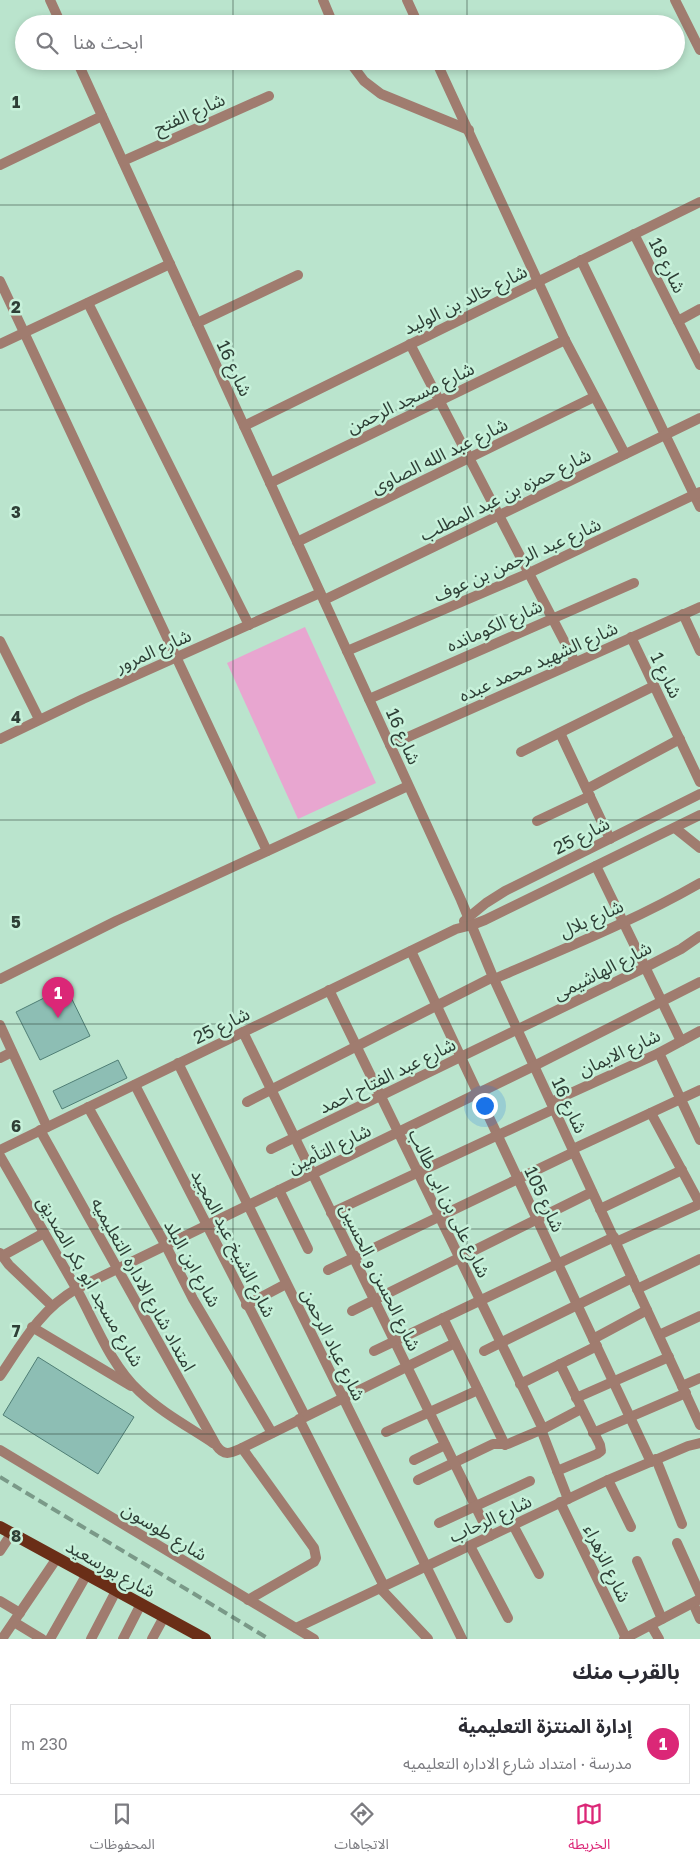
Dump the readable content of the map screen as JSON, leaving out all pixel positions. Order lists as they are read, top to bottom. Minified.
{"streets":{"main road":["شارع بورسعيد"],"street":["شارع الفتح","شارع 18","شارع خالد بن الوليد","شارع 16","شارع مسجد الرحمن","شارع عبد الله الصاوى","شارع حمزه بن عبد المطلب","شارع عبد الرحمن بن عوف","شارع الكومانده","شارع المرور","شارع الشهيد محمد عبده","شارع 1","شارع 25","شارع بلال","شارع الهاشيمى","شارع الايمان","شارع عبد الفتاح احمد","شارع التأمين","شارع 105","شارع على بن ابى طالب","شارع الشيخ عبد المجيد","شارع ابن البلد","شارع الحسن و الحسين","شارع مسجد ابو بكر الصديق","امتداد شارع الاداره التعليميه","شارع عباد الرحمن","شارع الرحاب","شارع طوسون","شارع الزهراء"]},"crossings":[["شارع الفتح","شارع 16"],["شارع 18","شارع خالد بن الوليد"],["شارع خالد بن الوليد","شارع 16"],["شارع 16","شارع مسجد الرحمن"],["شارع 16","شارع عبد الله الصاوى"],["شارع 16","شارع حمزه بن عبد المطلب"],["شارع 16","شارع عبد الرحمن بن عوف"],["شارع 16","شارع الكومانده"],["شارع 16","شارع المرور"],["شارع 16","شارع الشهيد محمد عبده"],["شارع 16","شارع 25"],["شارع 16","شارع بلال"],["شارع 16","شارع الهاشيمى"],["شارع 16","شارع الايمان"],["شارع 16","شارع عبد الفتاح احمد"],["شارع 16","شارع التأمين"],["شارع حمزه بن عبد المطلب","شارع المرور"],["شارع الشهيد محمد عبده","شارع 1"],["شارع 25","شارع 105"],["شارع 25","شارع على بن ابى طالب"],["شارع 25","شارع الشيخ عبد المجيد"],["شارع 25","شارع ابن البلد"],["شارع 25","شارع الحسن و الحسين"],["شارع 25","امتداد شارع الاداره التعليميه"],["شارع 25","شارع عباد الرحمن"],["شارع بلال","شارع 105"],["شارع بلال","شارع على بن ابى طالب"],["شارع بلال","شارع الحسن و الحسين"],["شارع الهاشيمى","شارع عبد الفتاح احمد"],["شارع الايمان","شارع 105"],["شارع الايمان","شارع على بن ابى طالب"],["شارع الايمان","شارع الحسن و الحسين"],["شارع عبد الفتاح احمد","شارع 105"],["شارع عبد الفتاح احمد","شارع على بن ابى طالب"],["شارع عبد الفتاح احمد","شارع الحسن و الحسين"],["شارع التأمين","شارع 105"],["شارع التأمين","شارع على بن ابى طالب"],["شارع التأمين","شارع الشيخ عبد المجيد"],["شارع التأمين","شارع ابن البلد"],["شارع التأمين","شارع الحسن و الحسين"],["شارع التأمين","شارع مسجد ابو بكر الصديق"],["شارع التأمين","امتداد شارع الاداره التعليميه"],["شارع التأمين","شارع عباد الرحمن"],["شارع 105","شارع الرحاب"],["شارع على بن ابى طالب","شارع الزهراء"],["شارع الشيخ عبد المجيد","شارع الرحاب"],["شارع الحسن و الحسين","شارع الرحاب"],["شارع مسجد ابو بكر الصديق","امتداد شارع الاداره التعليميه"],["شارع عباد الرحمن","شارع الرحاب"],["شارع الرحاب","شارع طوسون"],["شارع الرحاب","شارع الزهراء"]],"page":{"search":"ابحث هنا","pins":"1","heading":"بالقرب منك","list":[{"mark":"1","name":"إدارة المنتزة التعليمية","note":"مدرسة · امتداد شارع الاداره التعليميه","value":"230 m"}],"nav":["الخريطة","الاتجاهات","المحفوظات"]},"grid":{"rows":["1","2","3","4","5","6","7","8"]}}
